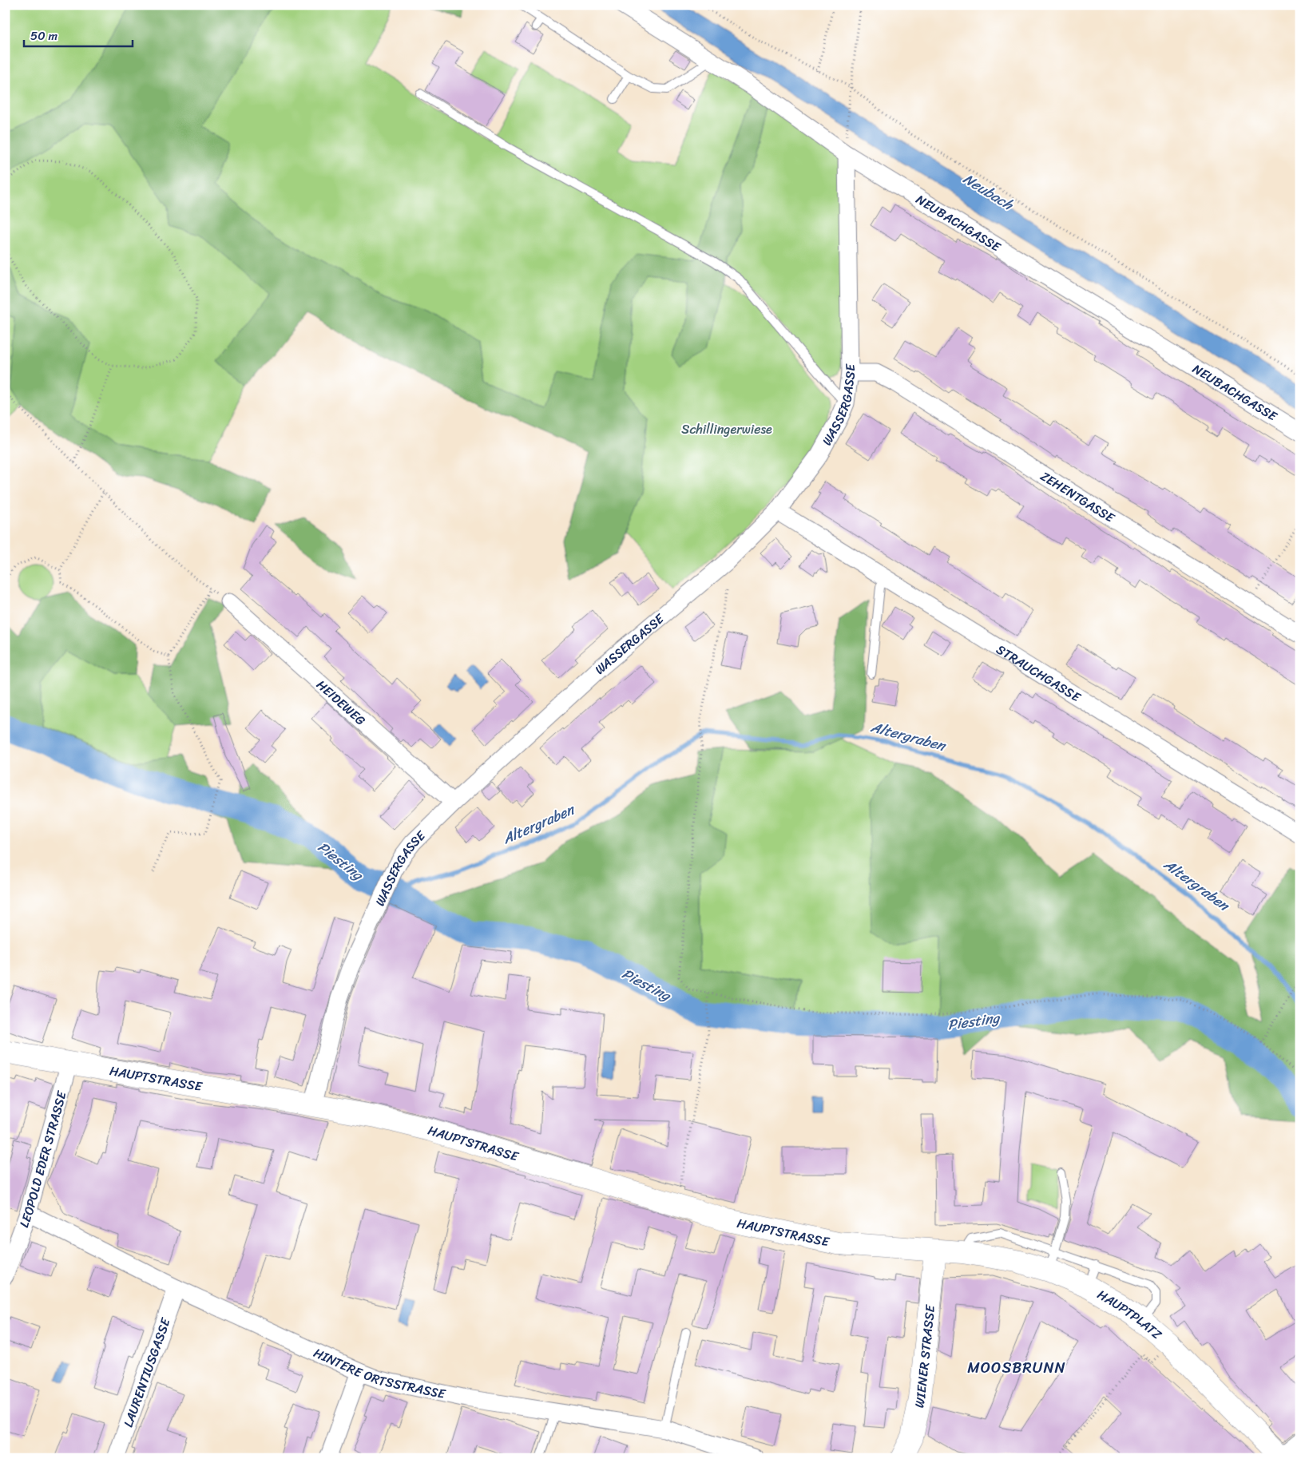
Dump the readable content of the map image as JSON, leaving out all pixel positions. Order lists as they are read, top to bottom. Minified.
{"streets":{"main road":["HAUPTSTRASSE","HAUPTPLATZ","WIENER STRASSE"],"street":["NEUBACHGASSE","WASSERGASSE","ZEHENTGASSE","STRAUCHGASSE","HEIDEWEG","LEOPOLD EDER STRASSE","HINTERE ORTSSTRASSE","LAURENTIUSGASSE"]},"crossings":[["NEUBACHGASSE","WASSERGASSE"],["WASSERGASSE","ZEHENTGASSE"],["WASSERGASSE","STRAUCHGASSE"],["WASSERGASSE","HEIDEWEG"],["WASSERGASSE","HAUPTSTRASSE"],["HAUPTSTRASSE","LEOPOLD EDER STRASSE"],["HAUPTSTRASSE","HAUPTPLATZ"],["HAUPTSTRASSE","WIENER STRASSE"],["LEOPOLD EDER STRASSE","HINTERE ORTSSTRASSE"],["HAUPTPLATZ","WIENER STRASSE"],["HINTERE ORTSSTRASSE","LAURENTIUSGASSE"]],"districts":["MOOSBRUNN"],"water":["Neubach","Altergraben","Piesting"],"parks":["Schillingerwiese"],"scale_bar":"50 m"}
